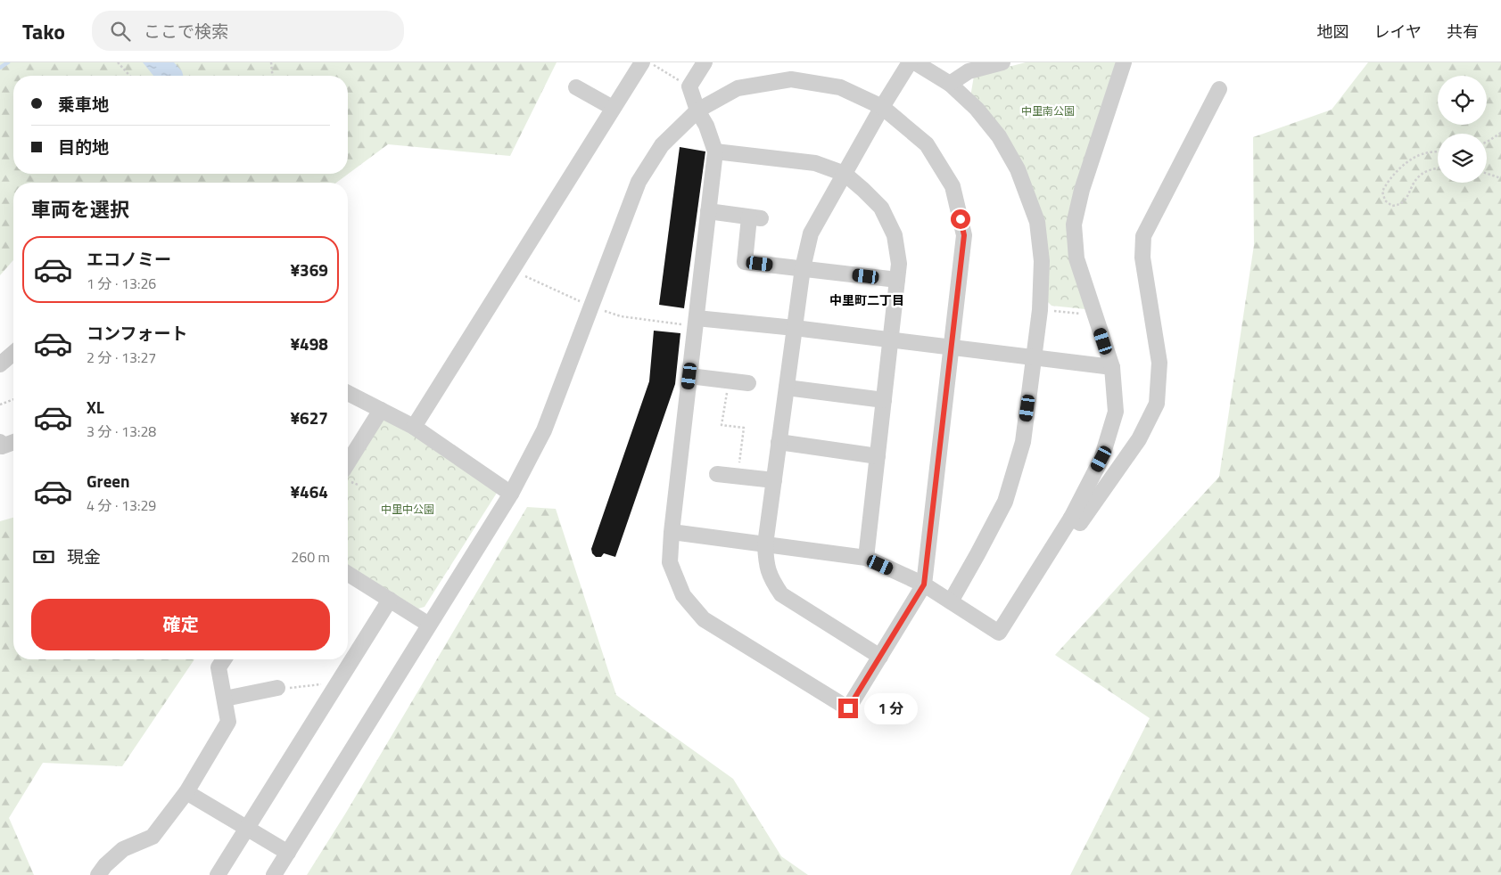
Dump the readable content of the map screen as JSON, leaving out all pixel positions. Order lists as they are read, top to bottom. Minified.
{"districts":["中里町二丁目"],"parks":["中里南公園","中里中公園"],"page":{"header":"Tako","search":"ここで検索","nav":["地図","レイヤ","共有"],"banner":["乗車地","目的地"],"heading":"車両を選択","list":[{"name":"エコノミー","note":"1 分 · 13:26","value":"¥369"},{"name":"コンフォート","note":"2 分 · 13:27","value":"¥498"},{"name":"XL","note":"3 分 · 13:28","value":"¥627"},{"name":"Green","note":"4 分 · 13:29","value":"¥464"}],"pay":["現金","260 m"],"buttons":"確定","bubble":"1 分"}}
